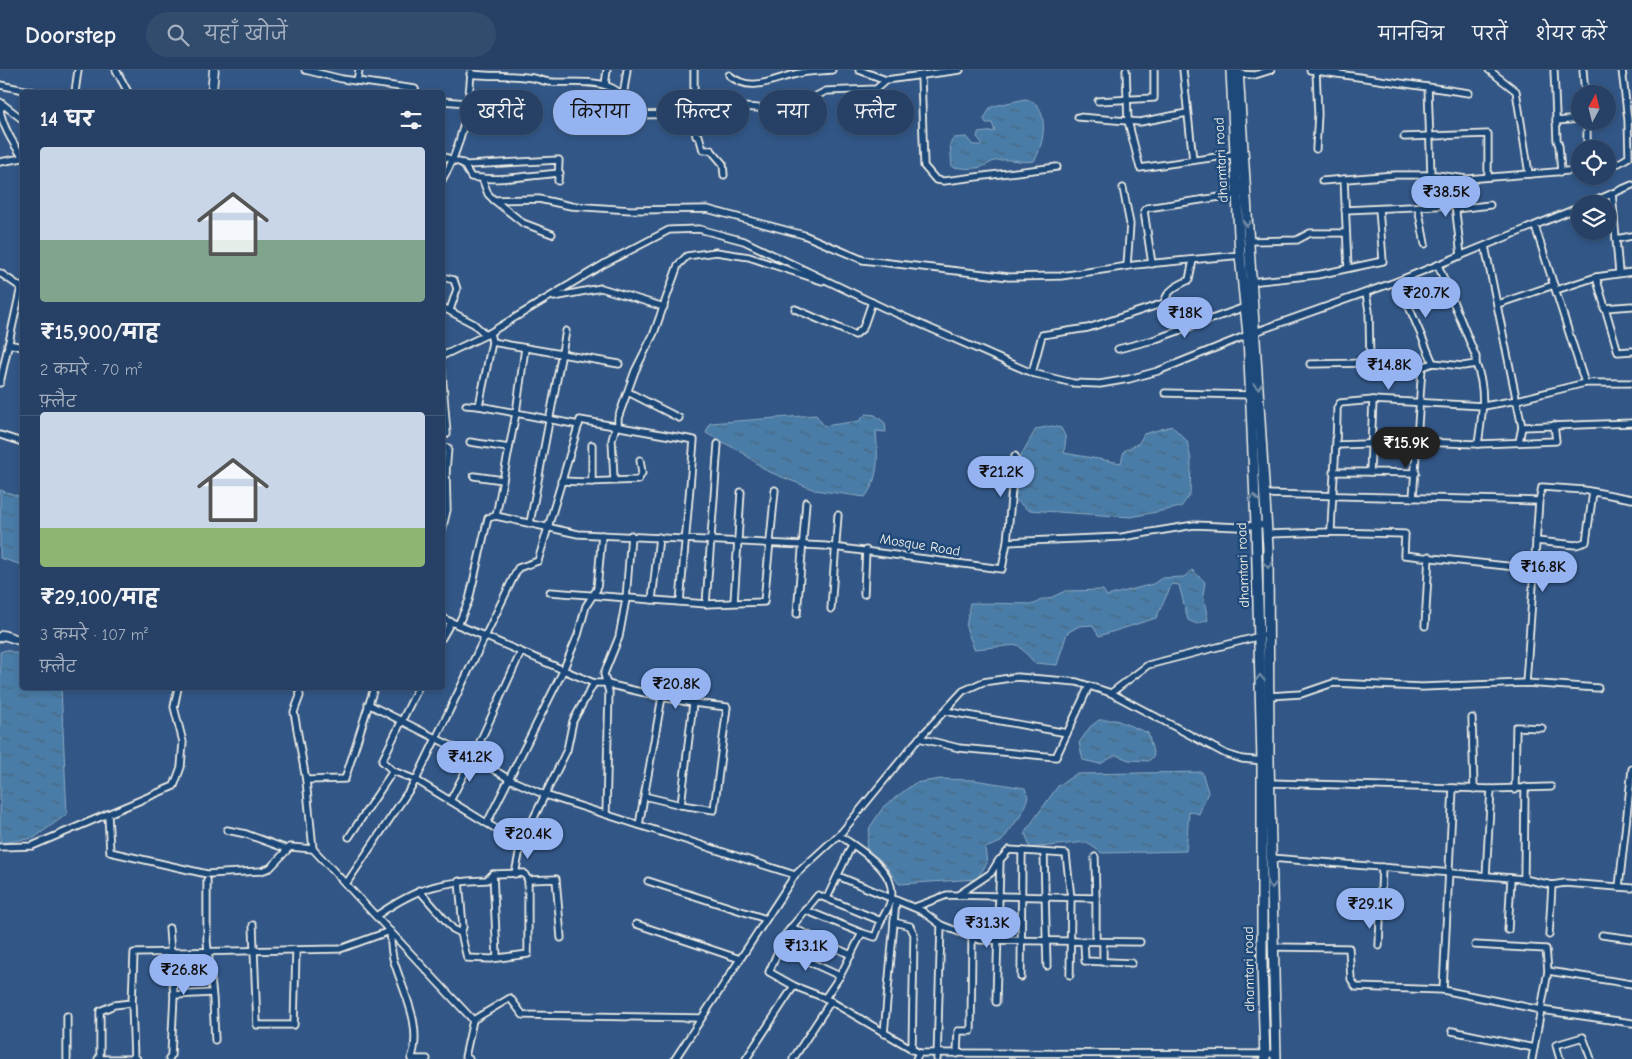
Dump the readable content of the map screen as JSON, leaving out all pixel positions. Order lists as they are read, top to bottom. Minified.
{"streets":{"main road":["dhamtari road"],"street":["Mosque Road"]},"north":"top","page":{"header":"Doorstep","search":"यहाँ खोजें","nav":["मानचित्र","परतें","शेयर करें"],"chip":["खरीदें","किराया","फ़िल्टर","नया","फ़्लैट"],"heading":"14 घर","list":[{"name":"₹15,900/माह","note":"2 कमरे · 70 m² · फ़्लैट"},{"name":"₹29,100/माह","note":"3 कमरे · 107 m² · फ़्लैट"}],"price":["₹38.5K","₹20.7K","₹18K","₹14.8K","₹15.9K","₹21.2K","₹16.8K","₹20.8K","₹41.2K","₹20.4K","₹29.1K","₹31.3K","₹13.1K","₹26.8K"]}}
